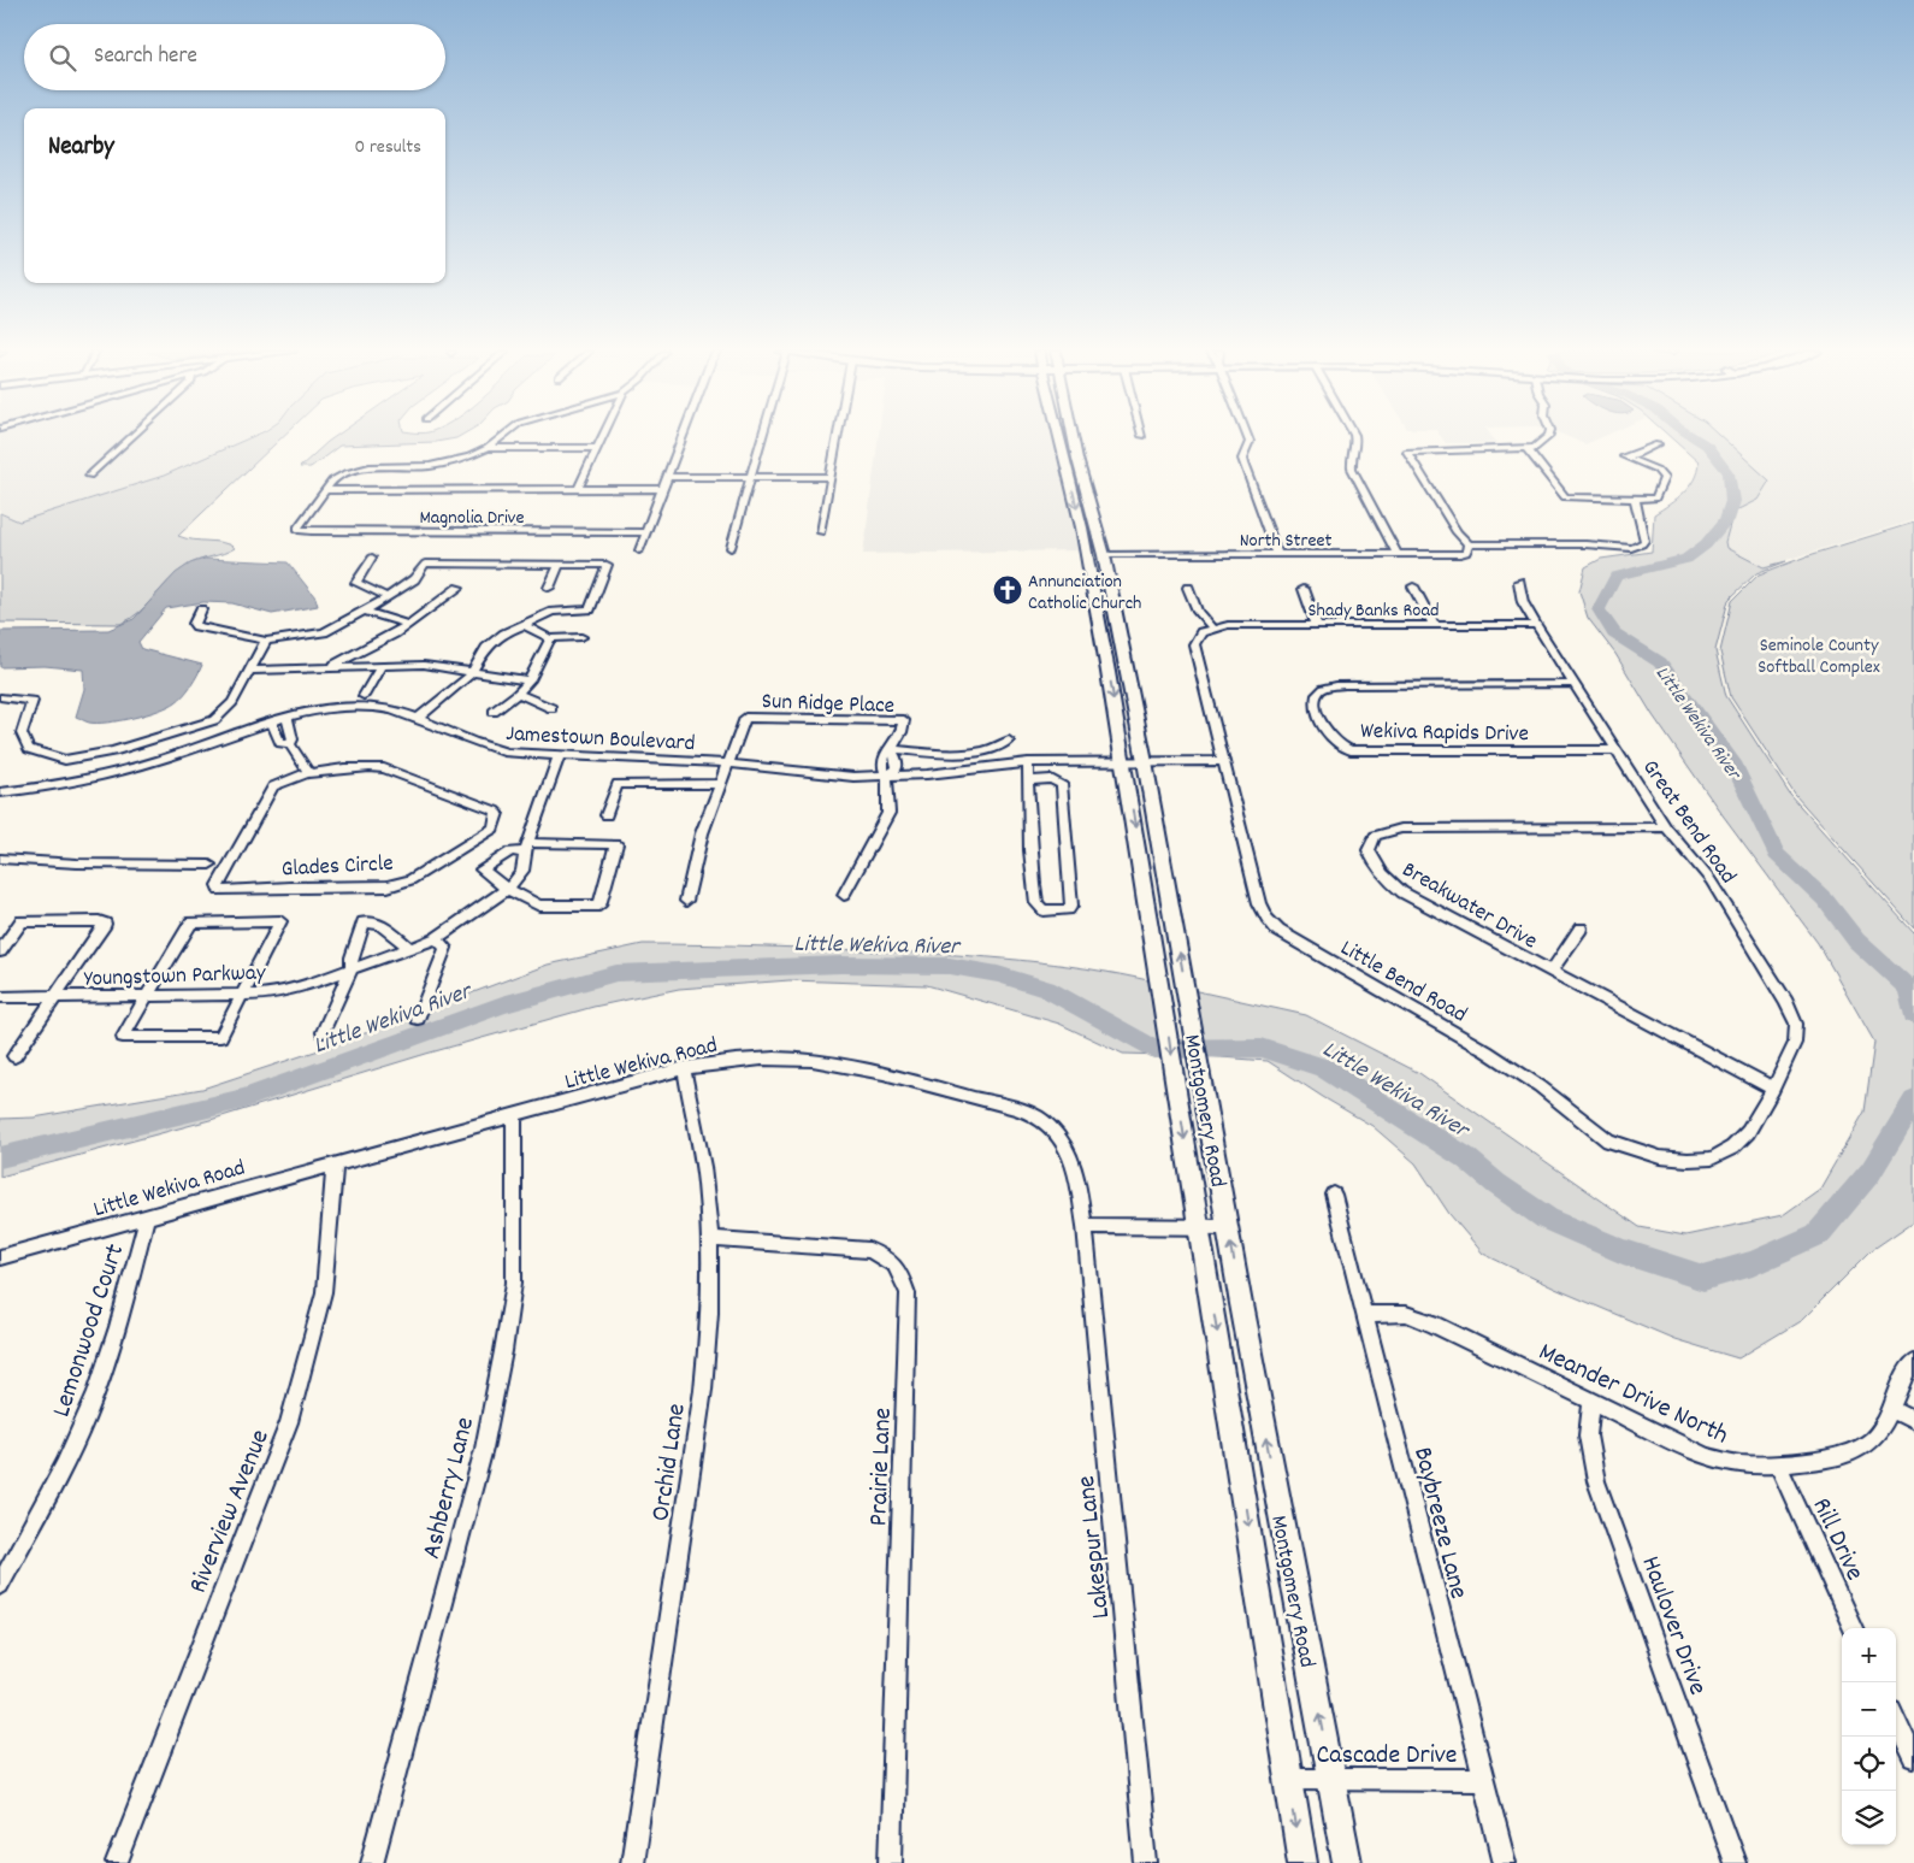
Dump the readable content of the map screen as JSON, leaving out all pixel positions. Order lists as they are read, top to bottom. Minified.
{"streets":{"main road":["Montgomery Road"],"street":["Magnolia Drive","North Street","Shady Banks Road","Sun Ridge Place","Wekiva Rapids Drive","Jamestown Boulevard","Great Bend Road","Glades Circle","Breakwater Drive","Youngstown Parkway","Little Bend Road","Little Wekiva Road","Lemonwood Court","Meander Drive North","Orchid Lane","Prairie Lane","Ashberry Lane","Riverview Avenue","Baybreeze Lane","Rill Drive","Lakespur Lane","Haulover Drive","Cascade Drive"]},"crossings":[["North Street","Montgomery Road"],["Shady Banks Road","Great Bend Road"],["Shady Banks Road","Little Bend Road"],["Sun Ridge Place","Jamestown Boulevard"],["Wekiva Rapids Drive","Great Bend Road"],["Jamestown Boulevard","Youngstown Parkway"],["Jamestown Boulevard","Little Bend Road"],["Jamestown Boulevard","Montgomery Road"],["Great Bend Road","Breakwater Drive"],["Great Bend Road","Little Bend Road"],["Breakwater Drive","Little Bend Road"],["Little Wekiva Road","Lemonwood Court"],["Little Wekiva Road","Orchid Lane"],["Little Wekiva Road","Ashberry Lane"],["Little Wekiva Road","Riverview Avenue"],["Little Wekiva Road","Lakespur Lane"],["Montgomery Road","Cascade Drive"],["Meander Drive North","Baybreeze Lane"],["Meander Drive North","Rill Drive"],["Meander Drive North","Haulover Drive"],["Orchid Lane","Prairie Lane"],["Baybreeze Lane","Cascade Drive"]],"water":["Little Wekiva River"],"parks":["Seminole County Softball Complex"],"places":{"church":["Annunciation Catholic Church"]},"page":{"search":"Search here","heading":["Nearby","0 results"],"map_buttons":["+","−"]}}
